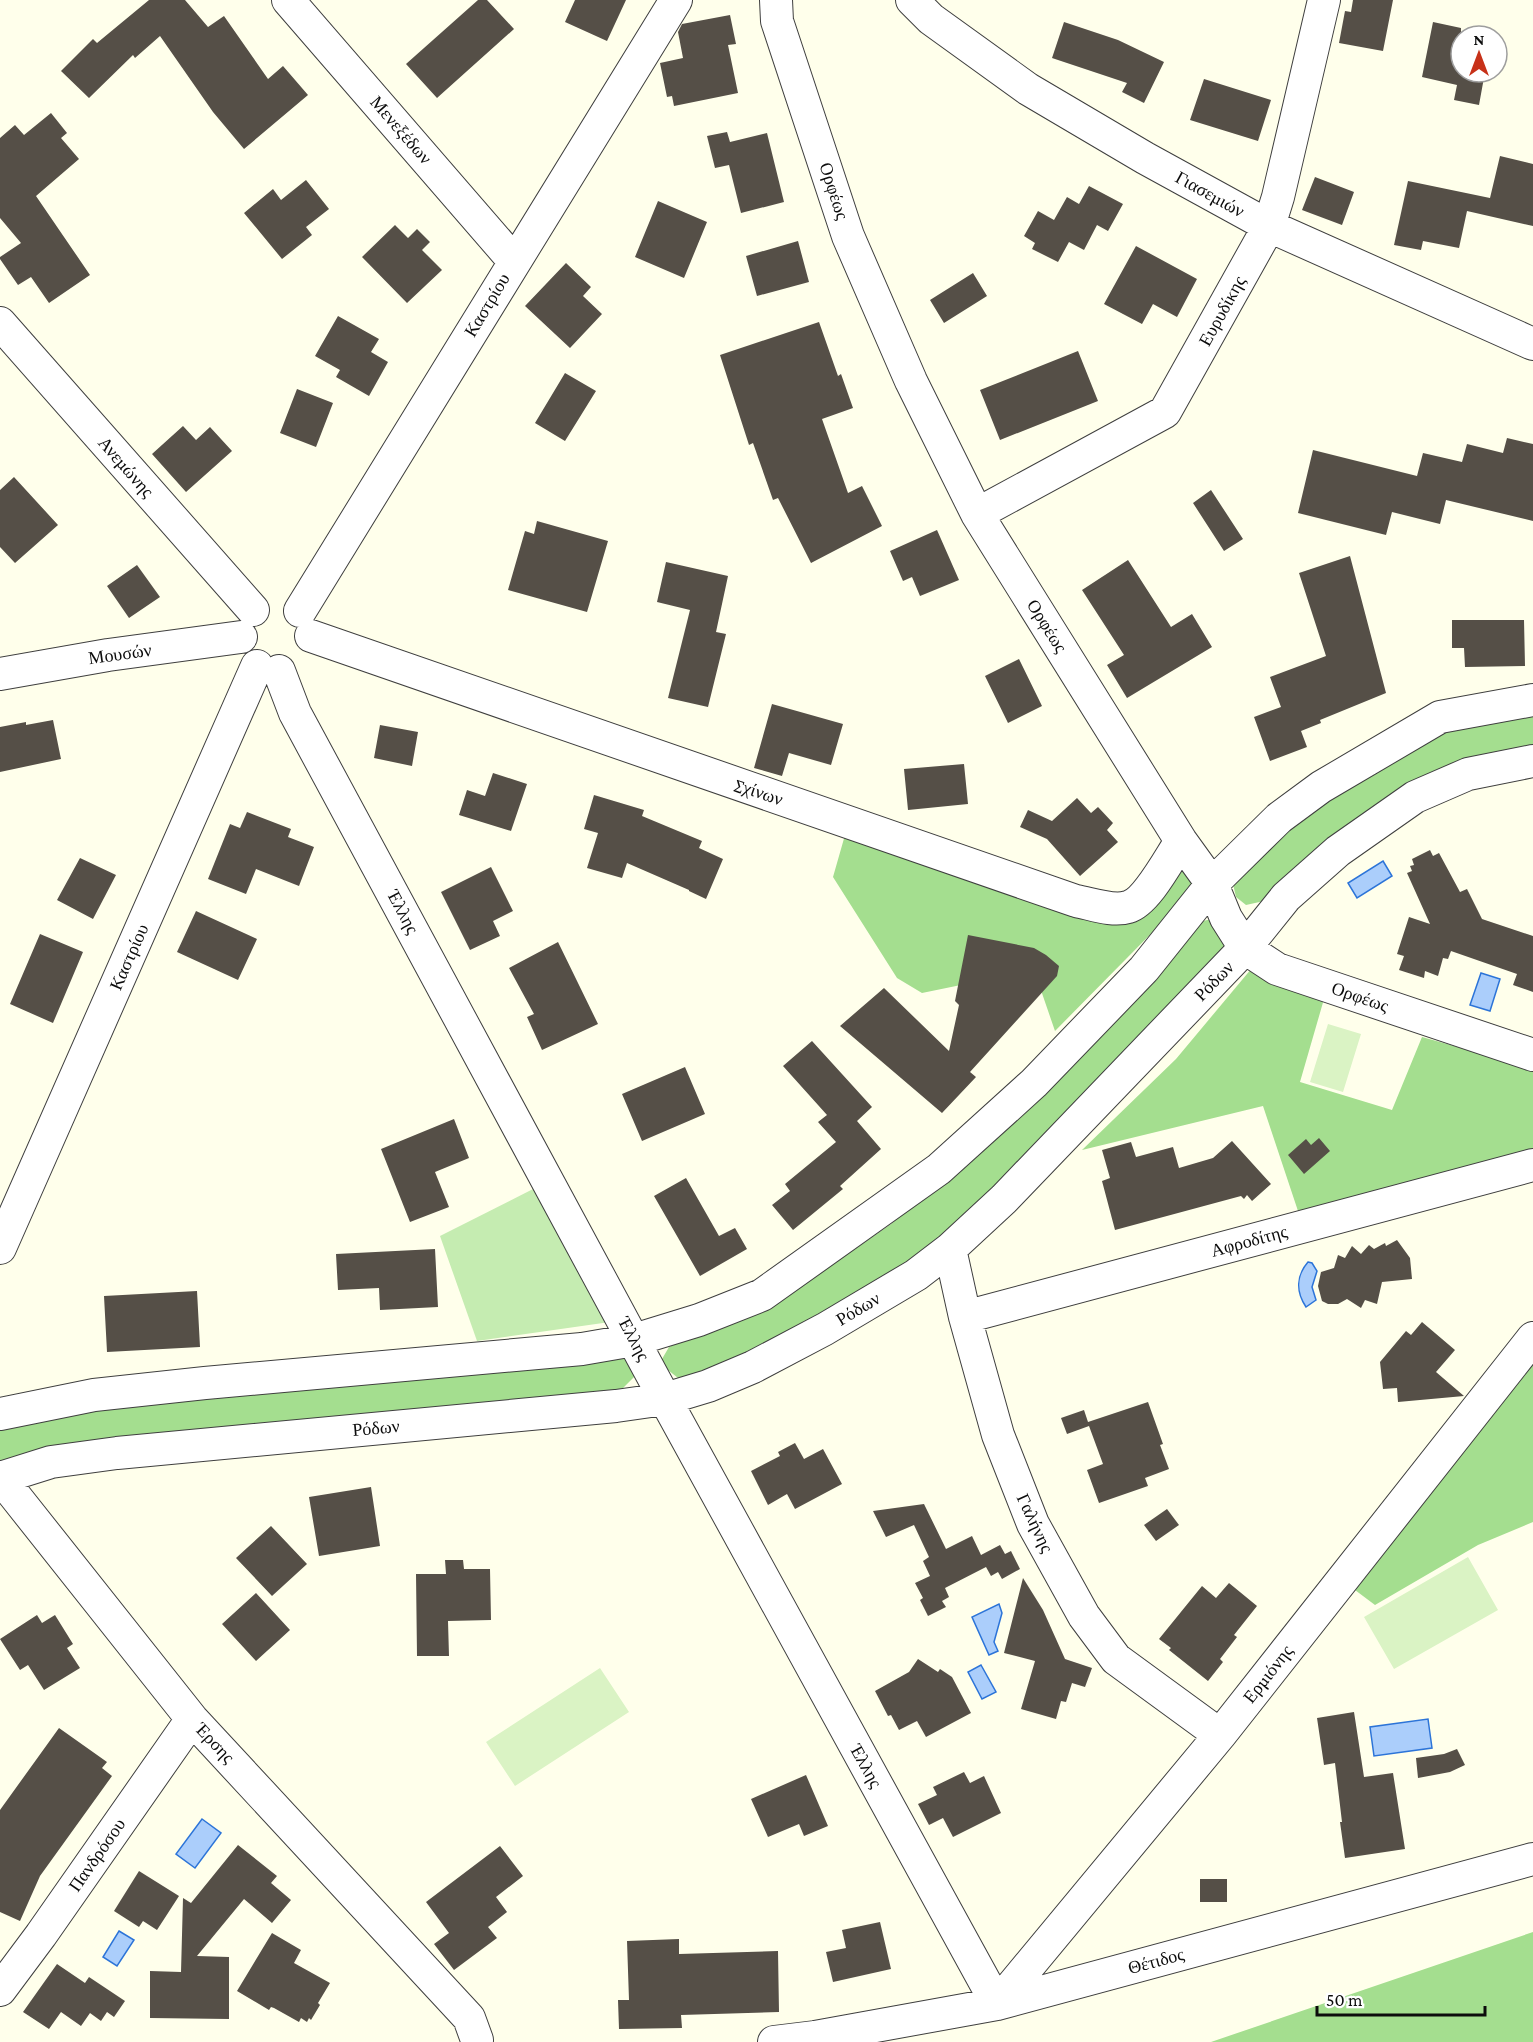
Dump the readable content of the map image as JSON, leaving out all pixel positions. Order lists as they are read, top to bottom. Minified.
{"streets":{"street":["Μενεξέδων","Ορφέως","Γιασεμιών","Καστρίου","Ευρυδίκης","Ανεμώνης","Μουσών","Σχίνων","Έλλης","Ρόδων","Αφροδίτης","Γαλήνης","Ερμιόνης","Έρσης","Πανδρόσου","Θέτιδος"]},"crossings":[["Μενεξέδων","Καστρίου"],["Ορφέως","Ευρυδίκης"],["Ορφέως","Σχίνων"],["Ορφέως","Ρόδων"],["Γιασεμιών","Ευρυδίκης"],["Καστρίου","Ανεμώνης"],["Καστρίου","Μουσών"],["Καστρίου","Σχίνων"],["Καστρίου","Έλλης"],["Ανεμώνης","Μουσών"],["Ανεμώνης","Σχίνων"],["Ανεμώνης","Έλλης"],["Μουσών","Σχίνων"],["Μουσών","Έλλης"],["Σχίνων","Έλλης"],["Έλλης","Ρόδων"],["Έλλης","Ερμιόνης"],["Έλλης","Θέτιδος"],["Ρόδων","Γαλήνης"],["Ρόδων","Έρσης"],["Αφροδίτης","Γαλήνης"],["Γαλήνης","Ερμιόνης"],["Ερμιόνης","Θέτιδος"],["Έρσης","Πανδρόσου"]],"scale_bar":"50 m","north":"top"}
